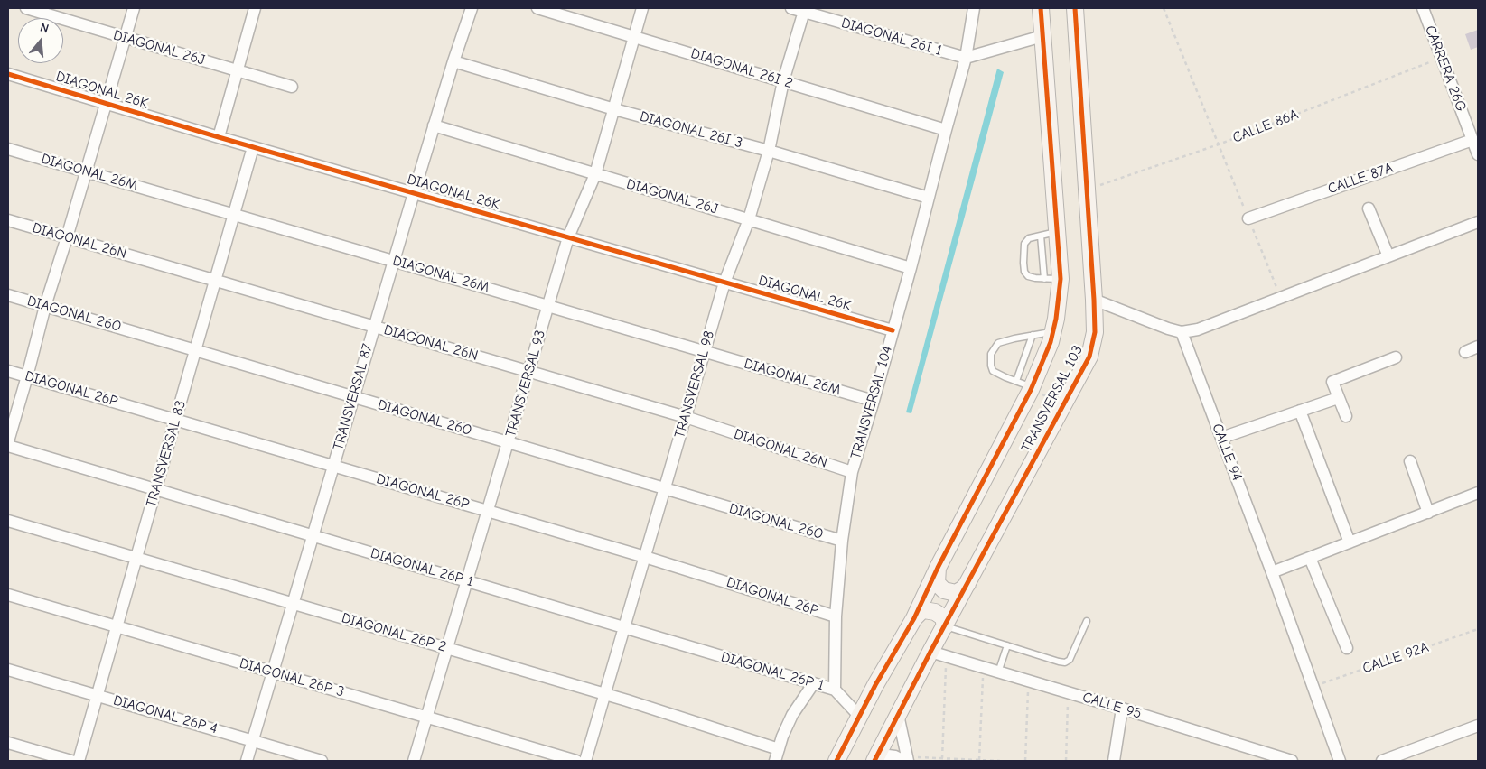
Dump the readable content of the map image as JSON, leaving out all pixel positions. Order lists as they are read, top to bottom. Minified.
{"streets":{"street":["DIAGONAL 26I 1","DIAGONAL 26J","DIAGONAL 26I 2","CARRERA 26G","DIAGONAL 26K","DIAGONAL 26I 3","DIAGONAL 26M","CALLE 87A","DIAGONAL 26N","DIAGONAL 26O","TRANSVERSAL 93","TRANSVERSAL 98","DIAGONAL 26P","TRANSVERSAL 87","TRANSVERSAL 103","TRANSVERSAL 104","CALLE 94","TRANSVERSAL 83","DIAGONAL 26P 1","DIAGONAL 26P 2","DIAGONAL 26P 3","CALLE 95","DIAGONAL 26P 4"],"path":["CALLE 86A","CALLE 92A"]},"crossings":[["DIAGONAL 26I 1","TRANSVERSAL 98"],["DIAGONAL 26I 1","TRANSVERSAL 104"],["DIAGONAL 26J","TRANSVERSAL 93"],["DIAGONAL 26J","TRANSVERSAL 98"],["DIAGONAL 26J","TRANSVERSAL 87"],["DIAGONAL 26J","TRANSVERSAL 104"],["DIAGONAL 26I 2","TRANSVERSAL 93"],["DIAGONAL 26I 2","TRANSVERSAL 98"],["DIAGONAL 26I 2","TRANSVERSAL 104"],["CARRERA 26G","CALLE 86A"],["CARRERA 26G","CALLE 87A"],["DIAGONAL 26K","TRANSVERSAL 93"],["DIAGONAL 26K","TRANSVERSAL 98"],["DIAGONAL 26K","TRANSVERSAL 87"],["DIAGONAL 26K","TRANSVERSAL 104"],["DIAGONAL 26K","TRANSVERSAL 83"],["CALLE 86A","TRANSVERSAL 103"],["DIAGONAL 26I 3","TRANSVERSAL 93"],["DIAGONAL 26I 3","TRANSVERSAL 98"],["DIAGONAL 26I 3","TRANSVERSAL 87"],["DIAGONAL 26I 3","TRANSVERSAL 104"],["DIAGONAL 26M","TRANSVERSAL 93"],["DIAGONAL 26M","TRANSVERSAL 98"],["DIAGONAL 26M","TRANSVERSAL 87"],["DIAGONAL 26M","TRANSVERSAL 104"],["DIAGONAL 26M","TRANSVERSAL 83"],["DIAGONAL 26N","TRANSVERSAL 93"],["DIAGONAL 26N","TRANSVERSAL 98"],["DIAGONAL 26N","TRANSVERSAL 87"],["DIAGONAL 26N","TRANSVERSAL 104"],["DIAGONAL 26N","TRANSVERSAL 83"],["DIAGONAL 26O","TRANSVERSAL 93"],["DIAGONAL 26O","TRANSVERSAL 98"],["DIAGONAL 26O","TRANSVERSAL 87"],["DIAGONAL 26O","TRANSVERSAL 104"],["DIAGONAL 26O","TRANSVERSAL 83"],["TRANSVERSAL 93","DIAGONAL 26P"],["TRANSVERSAL 93","DIAGONAL 26P 1"],["TRANSVERSAL 93","DIAGONAL 26P 2"],["TRANSVERSAL 93","DIAGONAL 26P 3"],["TRANSVERSAL 98","DIAGONAL 26P"],["TRANSVERSAL 98","DIAGONAL 26P 1"],["TRANSVERSAL 98","DIAGONAL 26P 2"],["DIAGONAL 26P","TRANSVERSAL 87"],["DIAGONAL 26P","TRANSVERSAL 104"],["DIAGONAL 26P","TRANSVERSAL 83"],["TRANSVERSAL 87","DIAGONAL 26P 1"],["TRANSVERSAL 87","DIAGONAL 26P 2"],["TRANSVERSAL 87","DIAGONAL 26P 3"],["TRANSVERSAL 87","DIAGONAL 26P 4"],["TRANSVERSAL 103","CALLE 95"],["TRANSVERSAL 104","DIAGONAL 26P 1"],["CALLE 94","CALLE 92A"],["TRANSVERSAL 83","DIAGONAL 26P 1"],["TRANSVERSAL 83","DIAGONAL 26P 2"],["TRANSVERSAL 83","DIAGONAL 26P 3"],["TRANSVERSAL 83","DIAGONAL 26P 4"]],"north":"top"}
